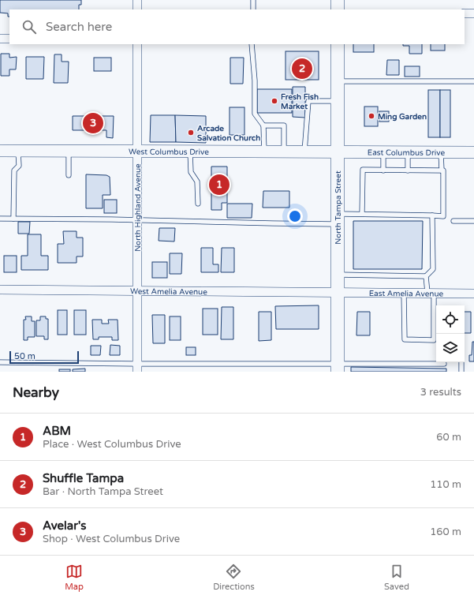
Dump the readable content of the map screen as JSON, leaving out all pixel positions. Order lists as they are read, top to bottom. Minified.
{"streets":{"main road":["West Columbus Drive","East Columbus Drive","North Tampa Street"],"street":["North Highland Avenue","West Amelia Avenue","East Amelia Avenue"]},"crossings":[["West Columbus Drive","East Columbus Drive"],["West Columbus Drive","North Highland Avenue"],["West Columbus Drive","North Tampa Street"],["East Columbus Drive","North Tampa Street"],["North Highland Avenue","West Amelia Avenue"],["North Tampa Street","West Amelia Avenue"],["North Tampa Street","East Amelia Avenue"],["West Amelia Avenue","East Amelia Avenue"]],"places":["Fresh Fish Market","Ming Garden","Arcade Salvation Church"],"scale_bar":"50 m","page":{"search":"Search here","pins":["2","3","1"],"scale":"50 m","heading":["Nearby","3 results"],"list":[{"mark":"1","name":"ABM","note":"Place · West Columbus Drive","value":"60 m"},{"mark":"2","name":"Shuffle Tampa","note":"Bar · North Tampa Street","value":"110 m"},{"mark":"3","name":"Avelar's","note":"Shop · West Columbus Drive","value":"160 m"}],"nav":["Map","Directions","Saved"]}}
